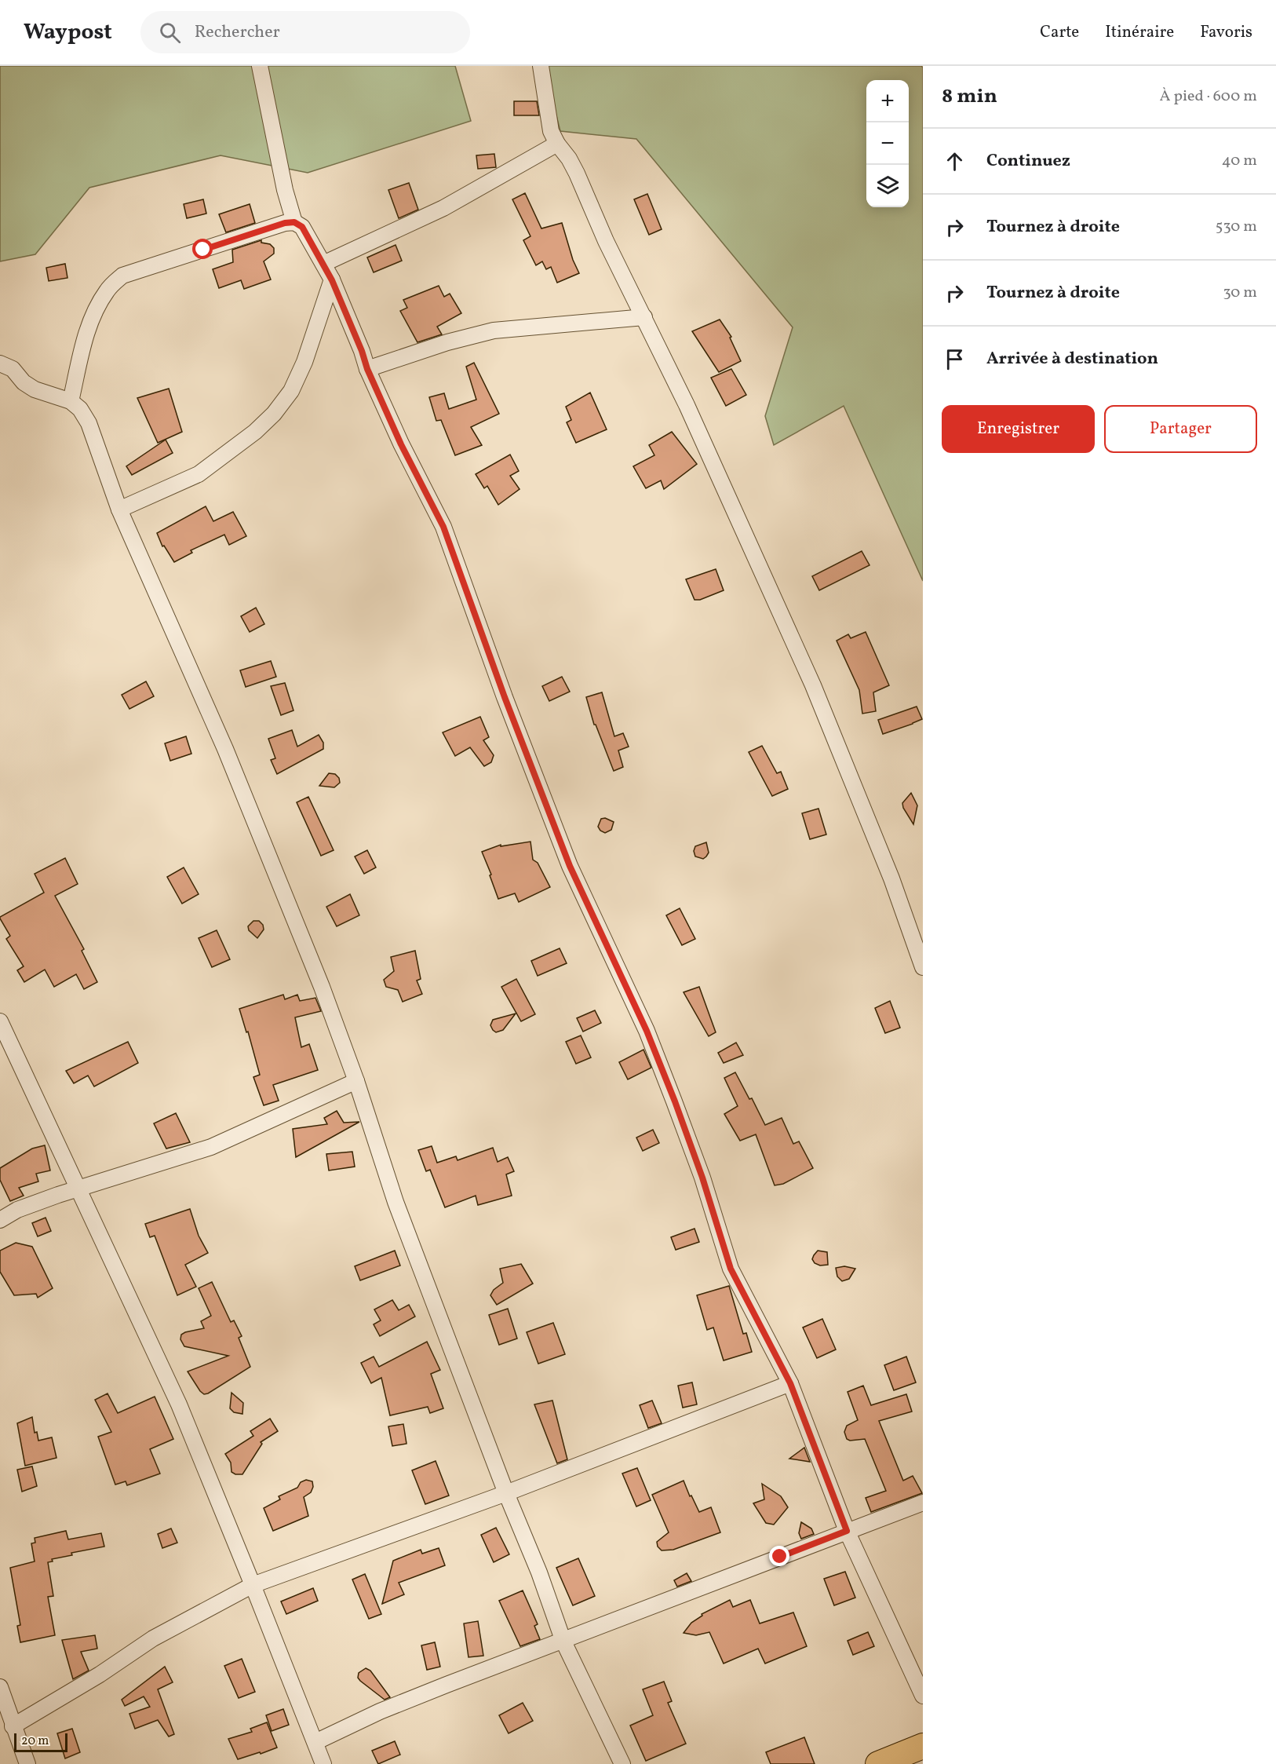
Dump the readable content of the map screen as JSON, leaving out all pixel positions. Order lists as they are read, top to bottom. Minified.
{"scale_bar":"20 m","page":{"header":"Waypost","search":"Rechercher","nav":["Carte","Itinéraire","Favoris"],"heading":["8 min","À pied · 600 m"],"map_buttons":["+","−"],"list":[["Continuez","40 m"],["Tournez à droite","530 m"],["Tournez à droite","30 m"],"Arrivée à destination"],"buttons":["Enregistrer","Partager"],"scale":"20 m"}}
